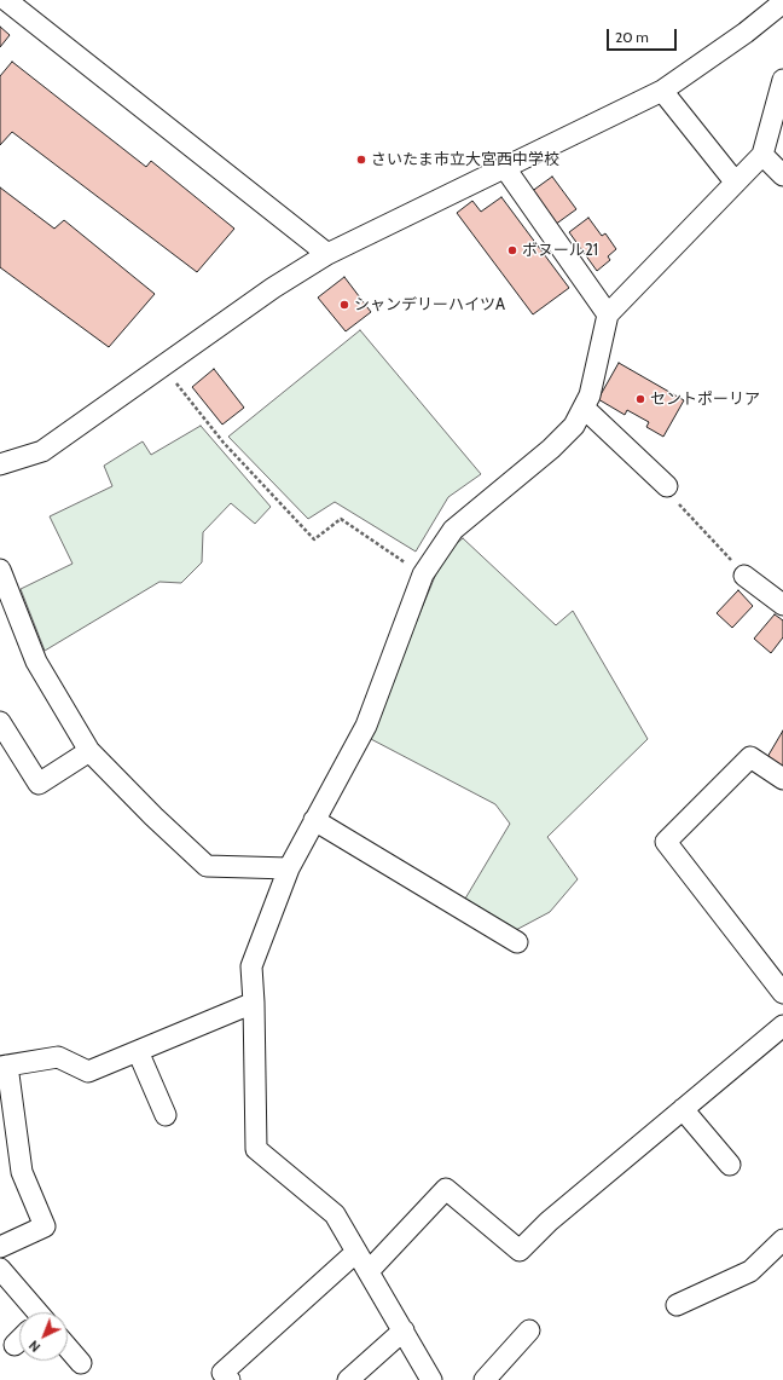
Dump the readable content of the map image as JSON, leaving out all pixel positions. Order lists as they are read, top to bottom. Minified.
{"places":["さいたま市立大宮西中学校","ボヌール21","シャンデリーハイツA","セントポーリア"],"scale_bar":"20 m","north":"bottom left"}
